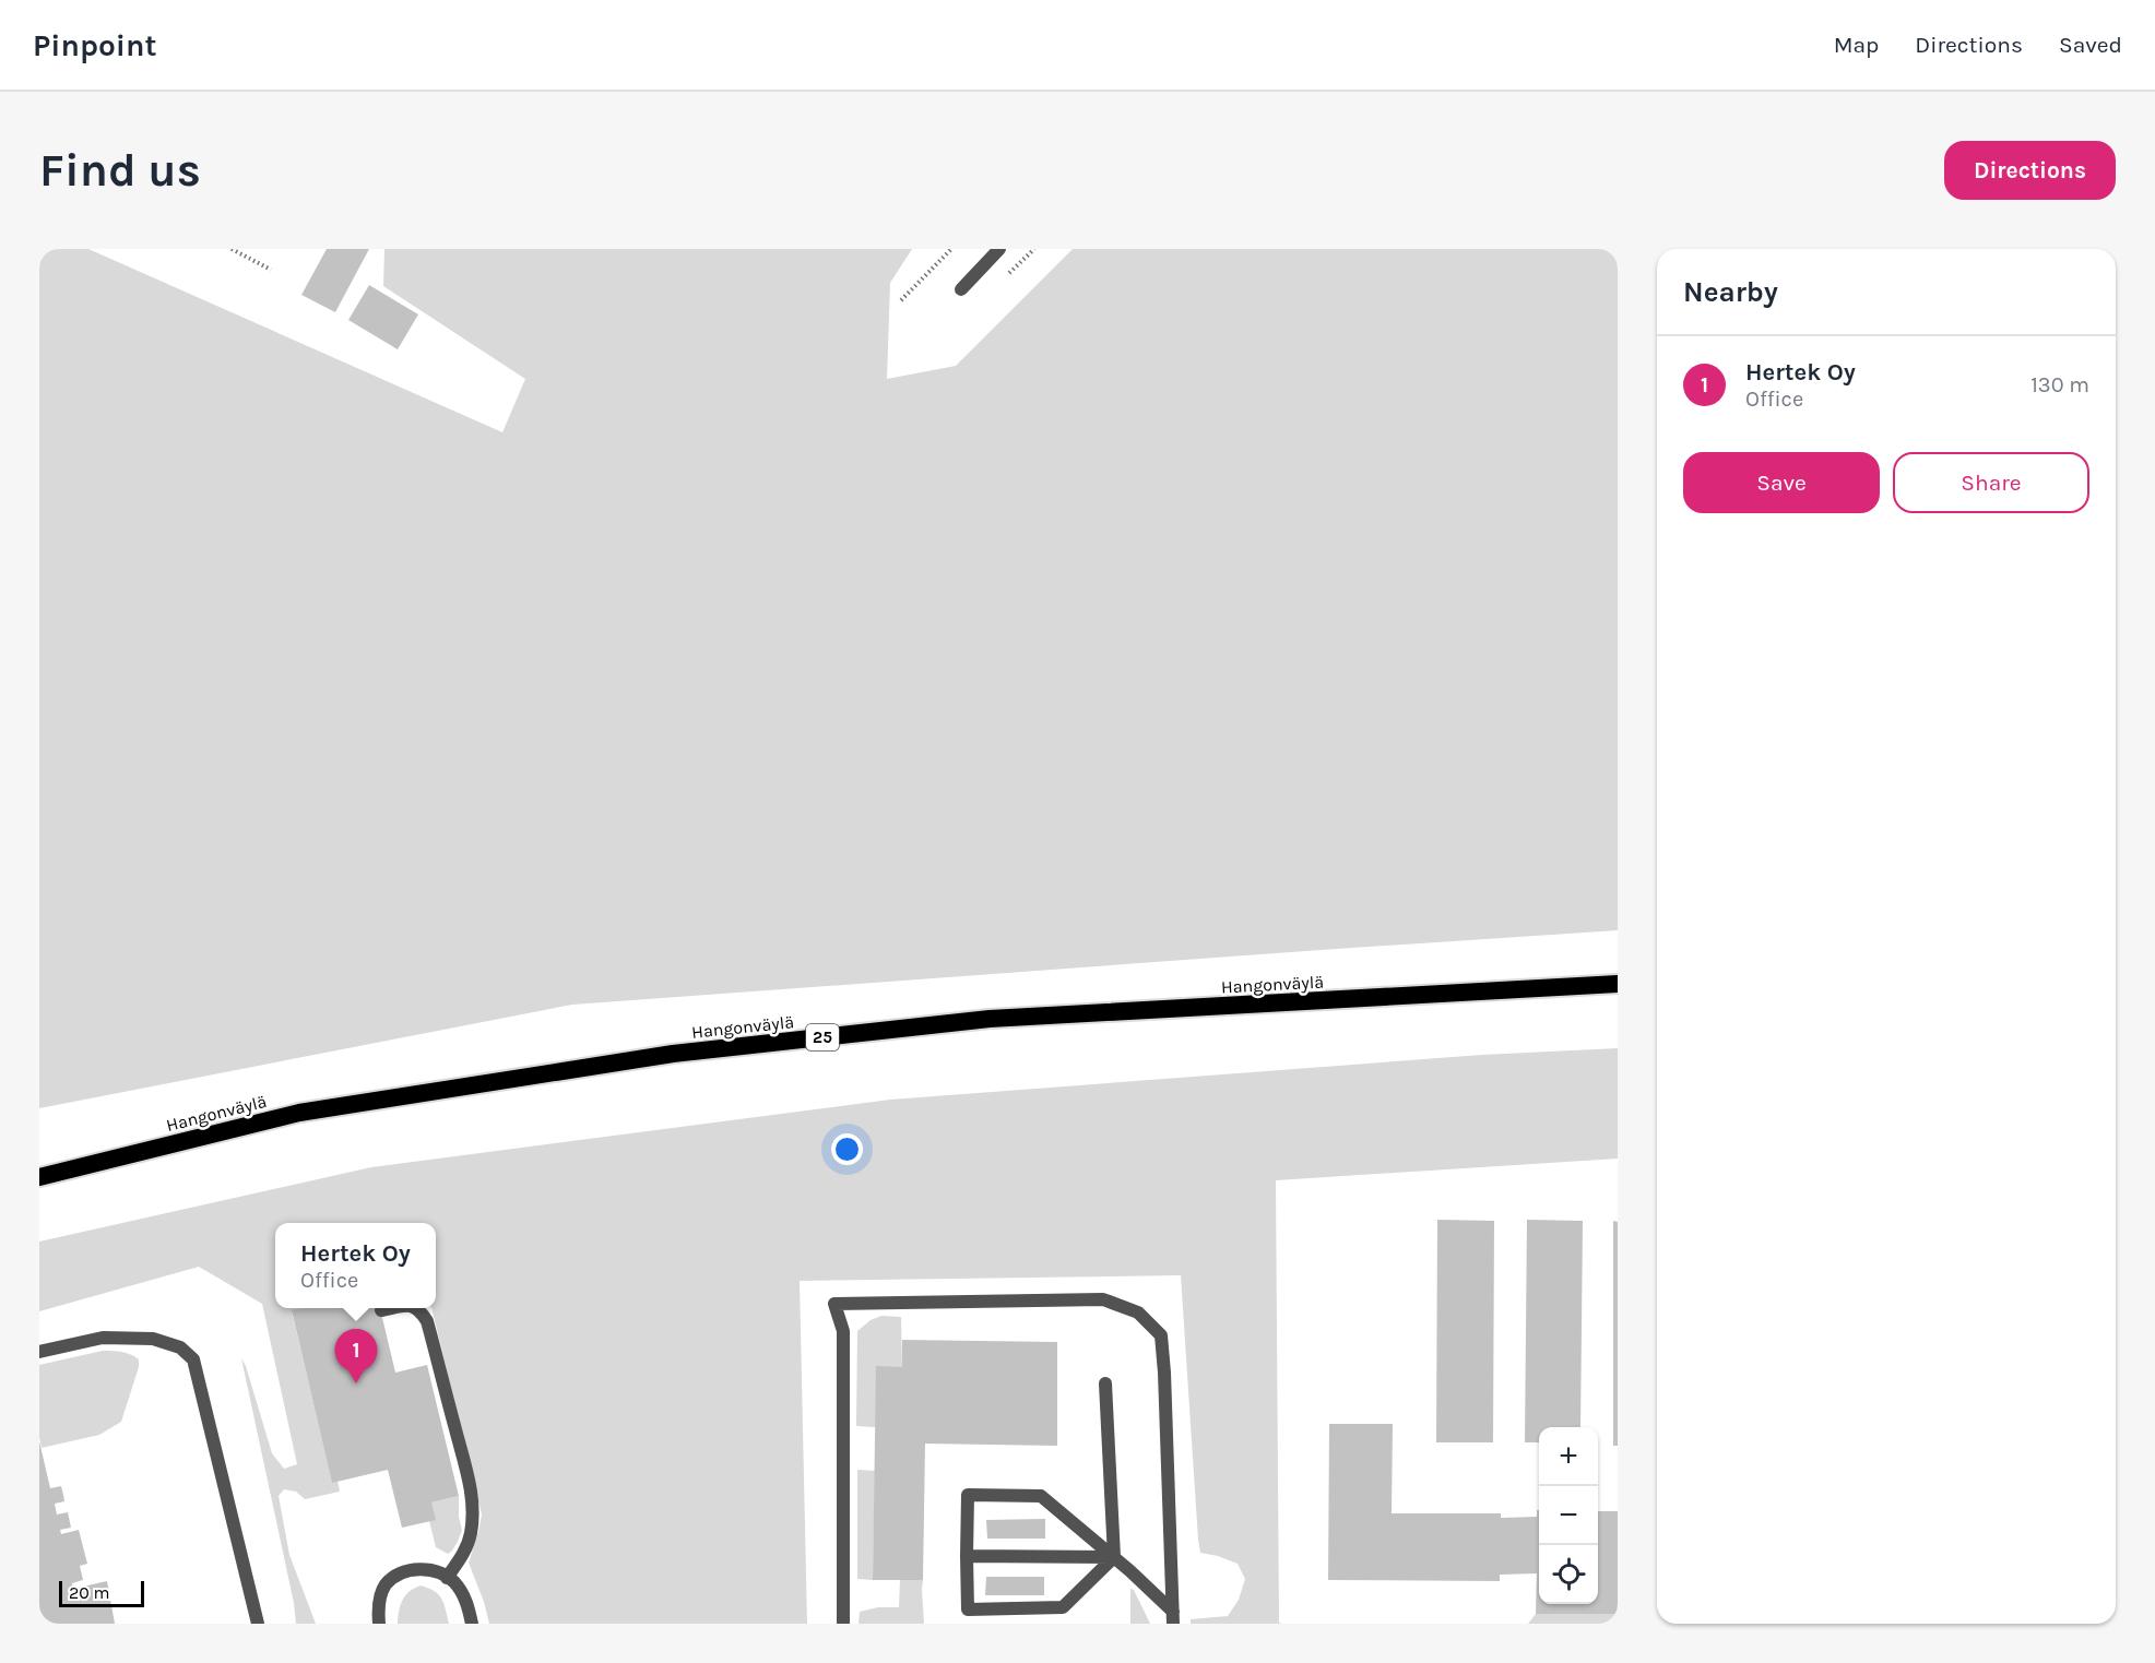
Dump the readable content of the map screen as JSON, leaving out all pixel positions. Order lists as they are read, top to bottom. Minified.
{"streets":{"highway":["Hangonväylä","25"]},"scale_bar":"20 m","page":{"header":"Pinpoint","nav":["Map","Directions","Saved"],"buttons":["Directions",["Save","Share"]],"title":"Find us","heading":"Nearby","list":[{"mark":"1","name":"Hertek Oy","note":"Office","value":"130 m"}],"popup":["Hertek Oy","Office"],"pins":"1","map_buttons":["+","−"],"scale":"20 m"}}
